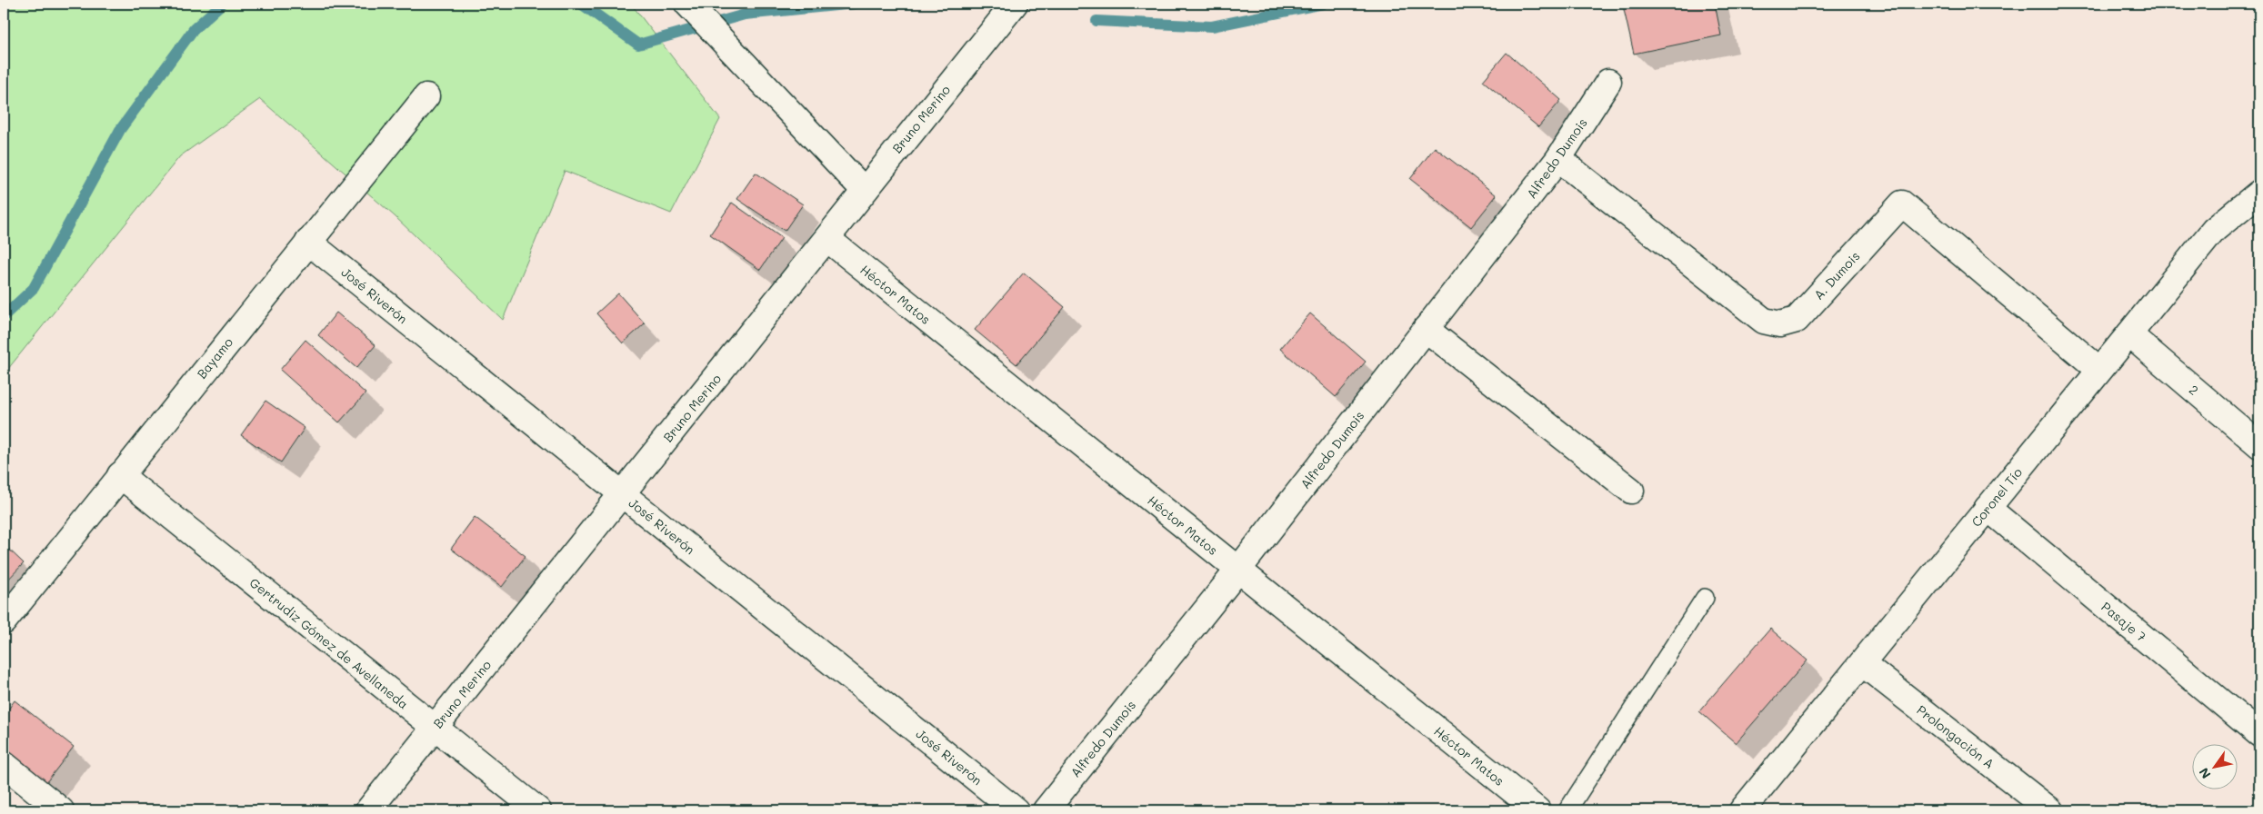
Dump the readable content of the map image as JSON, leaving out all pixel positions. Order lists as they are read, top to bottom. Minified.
{"streets":{"street":["Bruno Merino","Alfredo Dumois","A. Dumois","Héctor Matos","José Riverón","Bayamo","2","Coronel Tío","Pasaje 7","Gertrudiz Gómez de Avellaneda","Prolongación A"]},"crossings":[["Bruno Merino","Héctor Matos"],["Bruno Merino","José Riverón"],["Bruno Merino","Gertrudiz Gómez de Avellaneda"],["Alfredo Dumois","A. Dumois"],["Alfredo Dumois","Héctor Matos"],["A. Dumois","Coronel Tío"],["José Riverón","Bayamo"],["Bayamo","Gertrudiz Gómez de Avellaneda"],["2","Coronel Tío"],["Coronel Tío","Pasaje 7"],["Coronel Tío","Prolongación A"]],"north":"bottom left"}
